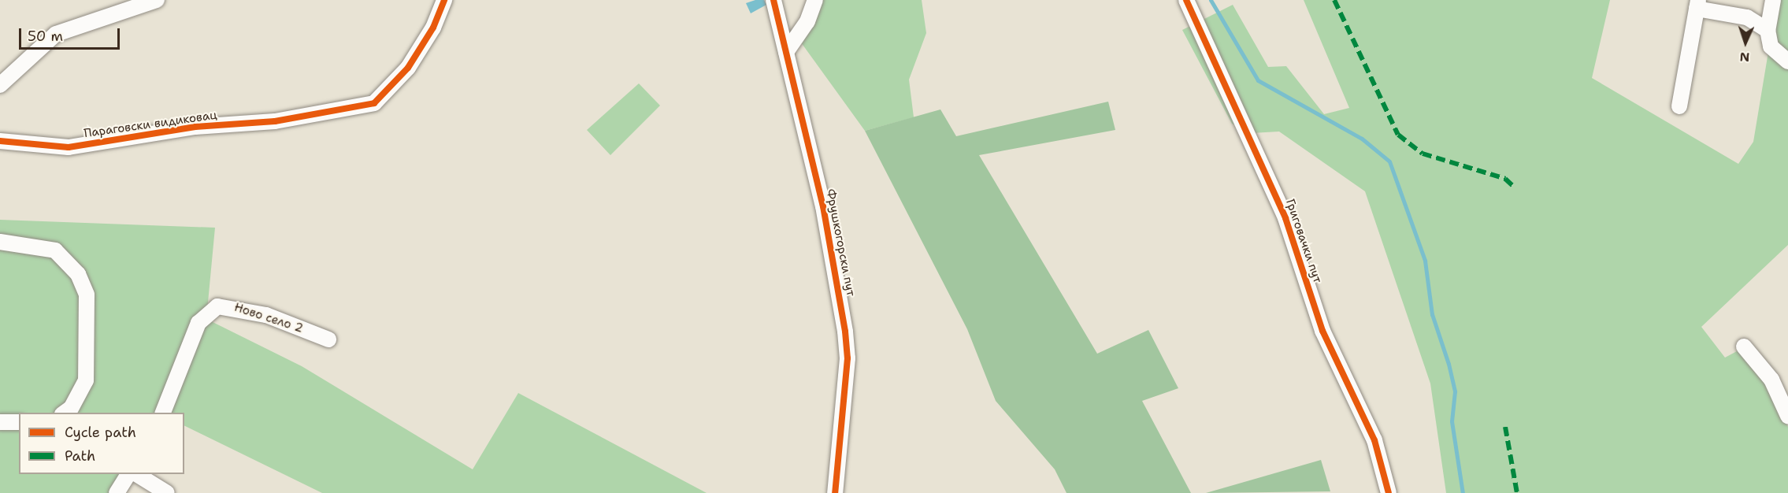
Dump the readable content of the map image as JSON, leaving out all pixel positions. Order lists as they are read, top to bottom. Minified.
{"streets":{"street":["Параговски видиковац","Григовачки пут","Фрушкогорски пут","Ново село 2"]},"legend":["Cycle path","Path"],"scale_bar":"50 m","north":"bottom"}
